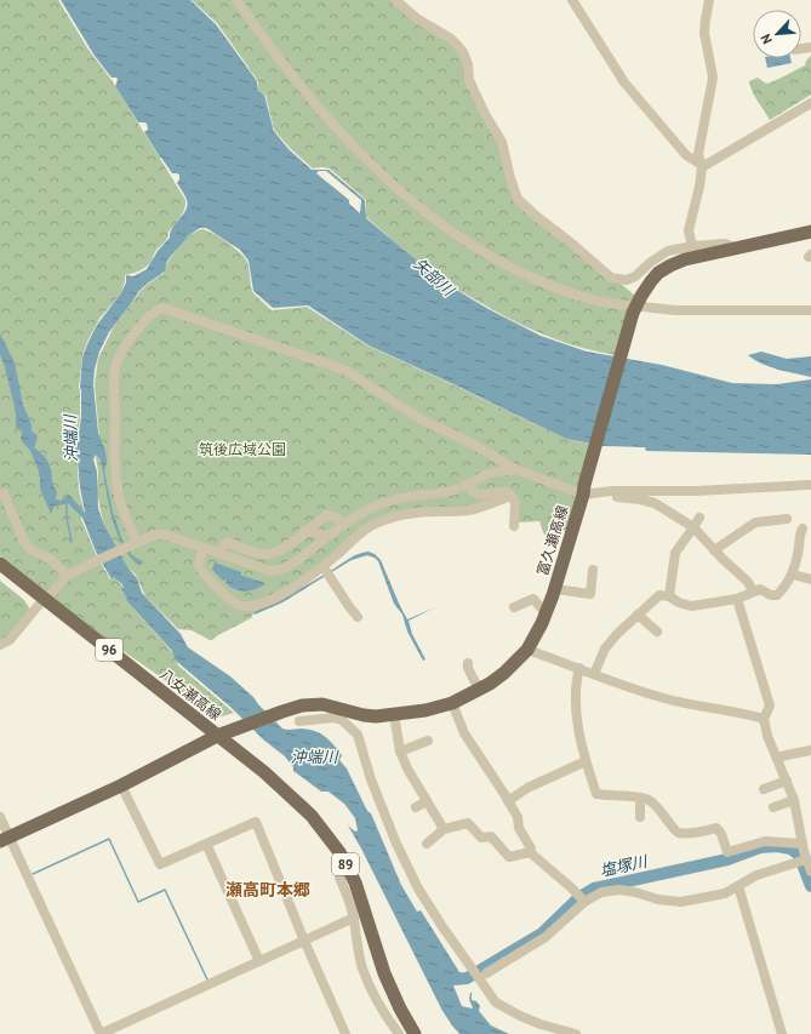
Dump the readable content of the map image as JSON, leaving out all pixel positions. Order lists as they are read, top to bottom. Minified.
{"streets":{"main road":["富久瀬高線","96","八女瀬高線","89"]},"crossings":[["富久瀬高線","八女瀬高線"],["富久瀬高線","89"],["八女瀬高線","89"]],"districts":["瀬高町本郷"],"water":["矢部川","沖端川","塩塚川"],"parks":["筑後広域公園"],"north":"bottom left"}
